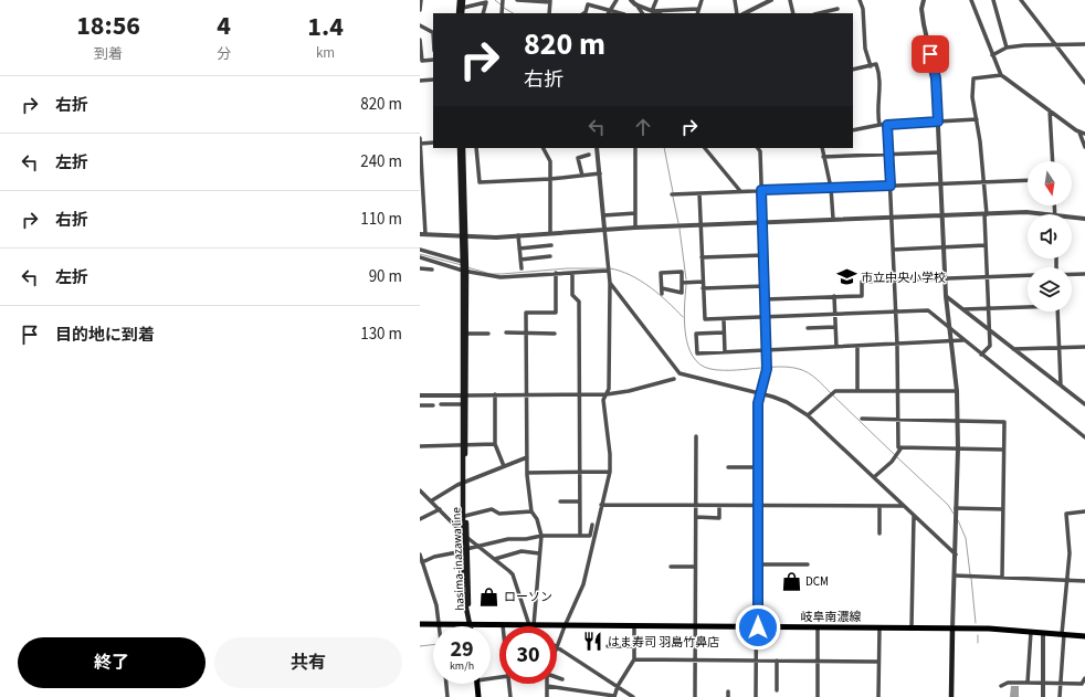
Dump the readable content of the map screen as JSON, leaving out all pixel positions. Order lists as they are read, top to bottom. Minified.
{"streets":{"main road":["hasima-inazawa line","岐阜南濃線"]},"crossings":[["hasima-inazawa line","岐阜南濃線"]],"places":{"school or university":["市立中央小学校"],"shop":["DCM","ローソン"],"restaurant":["はま寿司 羽島竹鼻店"]},"north":"bottom","page":{"eta":["18:56","到着","4","分","1.4","km"],"turn":["820 m","右折"],"list":[{"name":"右折","value":"820 m"},{"name":"左折","value":"240 m"},{"name":"右折","value":"110 m"},{"name":"左折","value":"90 m"},{"name":"目的地に到着","value":"130 m"}],"speed":"29 km/h","limit":"30","buttons":["終了","共有"]}}
